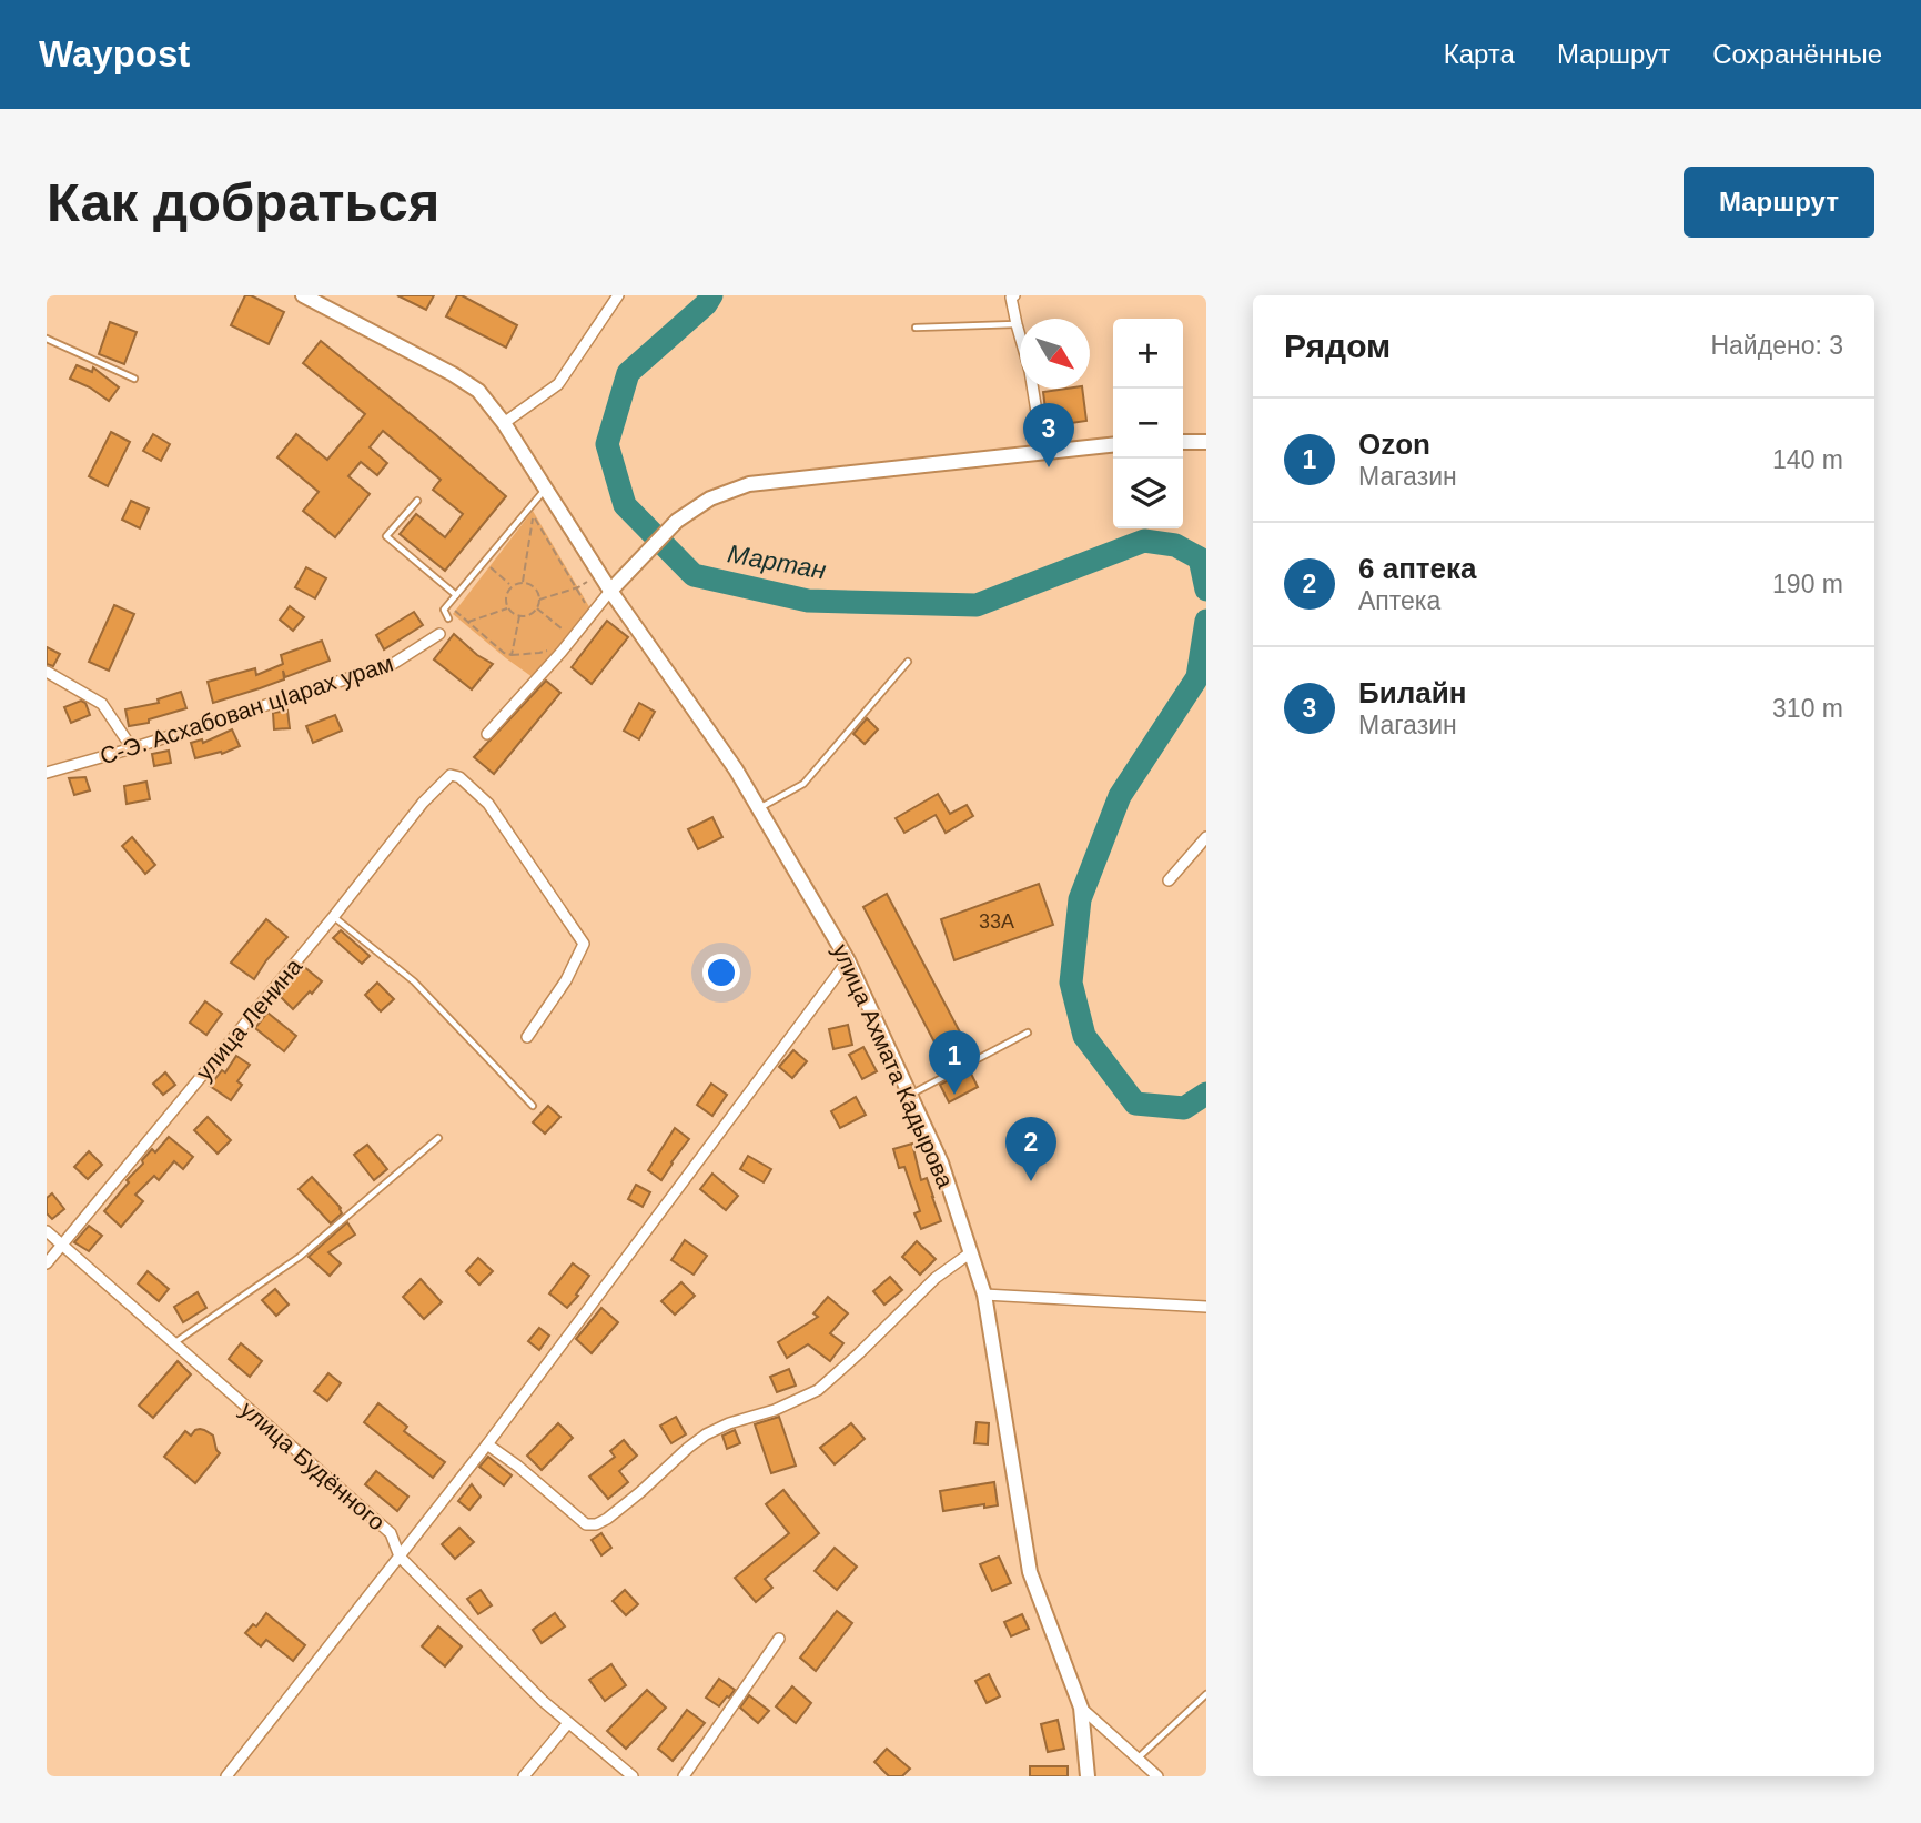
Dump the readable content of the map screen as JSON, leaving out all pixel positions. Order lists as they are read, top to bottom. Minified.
{"streets":{"main road":["улица Ахмата Кадырова"],"street":["С-Э. Асхабован цIарах урам","улица Ленина","улица Будённого"]},"crossings":[["улица Ленина","улица Будённого"]],"water":["Мартан"],"house_numbers":["33А"],"north":"bottom right","page":{"header":"Waypost","nav":["Карта","Маршрут","Сохранённые"],"buttons":"Маршрут","title":"Как добраться","heading":["Рядом","Найдено: 3"],"map_buttons":["+","−"],"list":[{"mark":"1","name":"Ozon","note":"Магазин","value":"140 m"},{"mark":"2","name":"6 аптека","note":"Аптека","value":"190 m"},{"mark":"3","name":"Билайн","note":"Магазин","value":"310 m"}],"pins":["3","1","2"]}}
